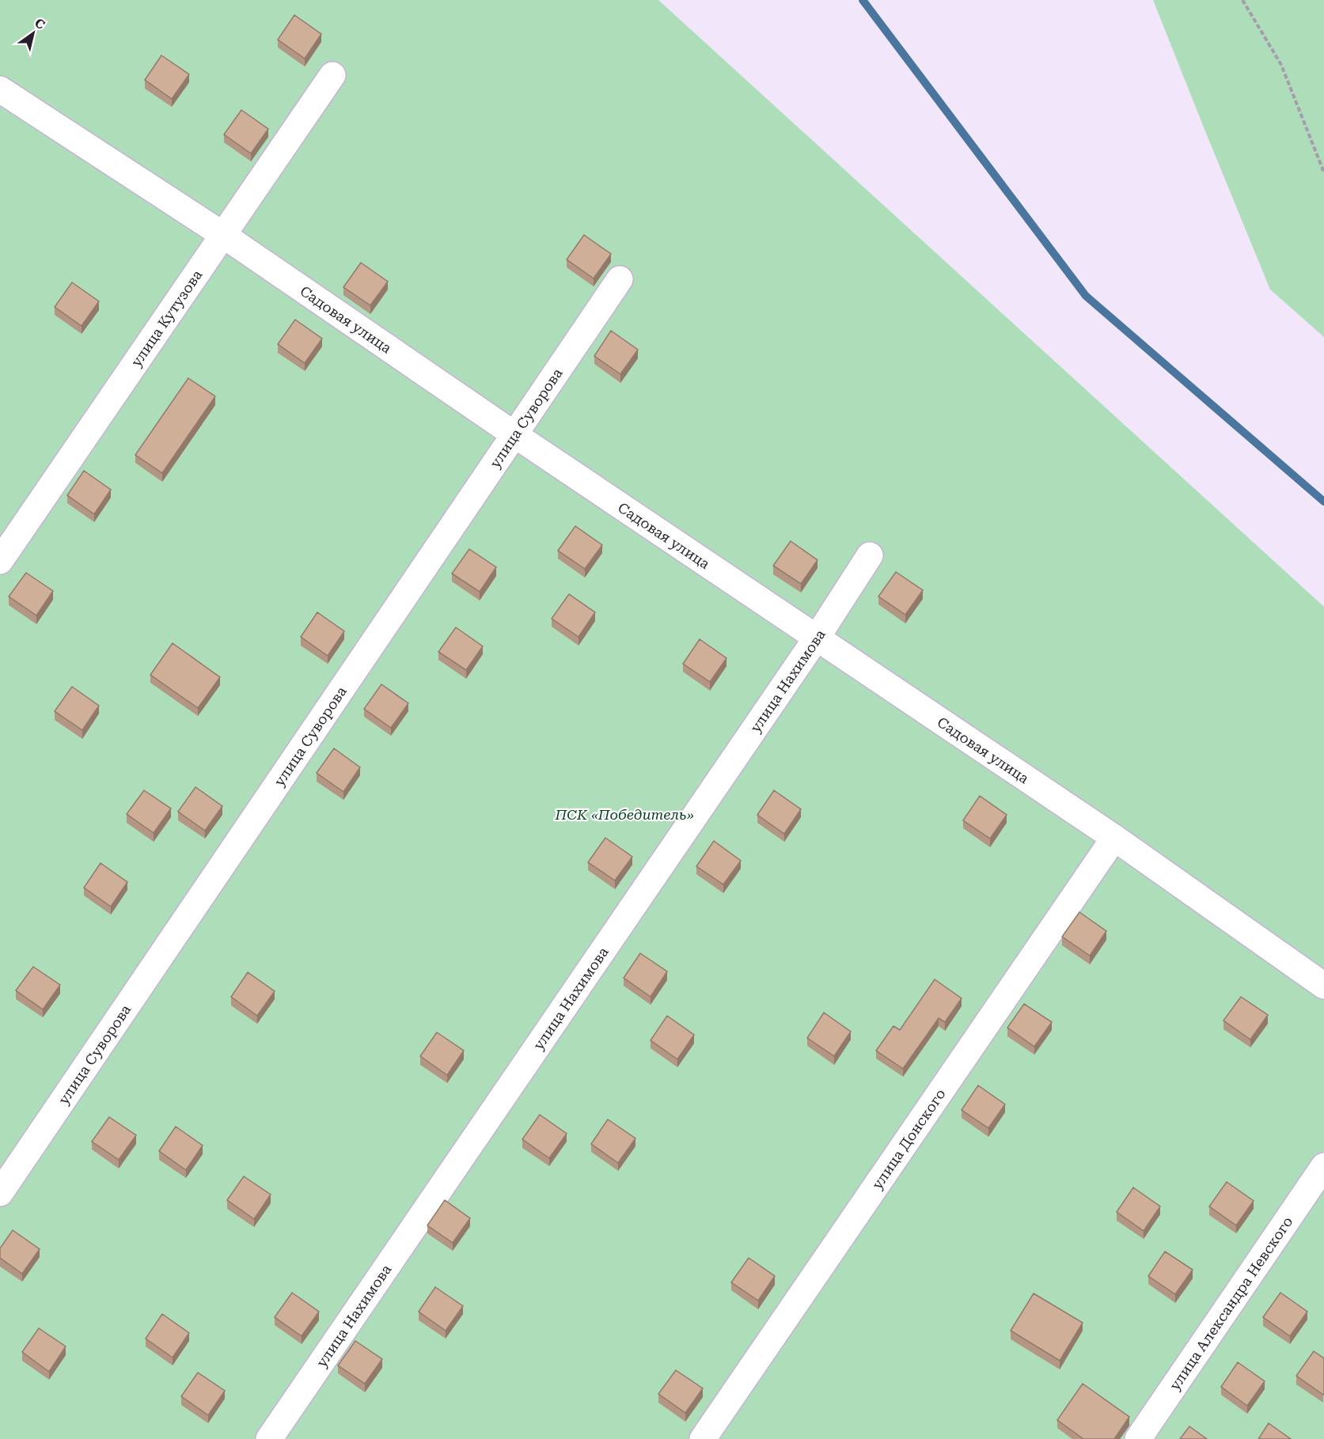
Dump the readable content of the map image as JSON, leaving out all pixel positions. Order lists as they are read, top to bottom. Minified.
{"streets":{"street":["улица Кутузова","Садовая улица","улица Суворова","улица Нахимова","улица Донского","улица Александра Невского"]},"crossings":[["улица Кутузова","Садовая улица"],["Садовая улица","улица Суворова"],["Садовая улица","улица Нахимова"],["Садовая улица","улица Донского"]],"parks":["ПСК «Победитель»"],"north":"top right"}
